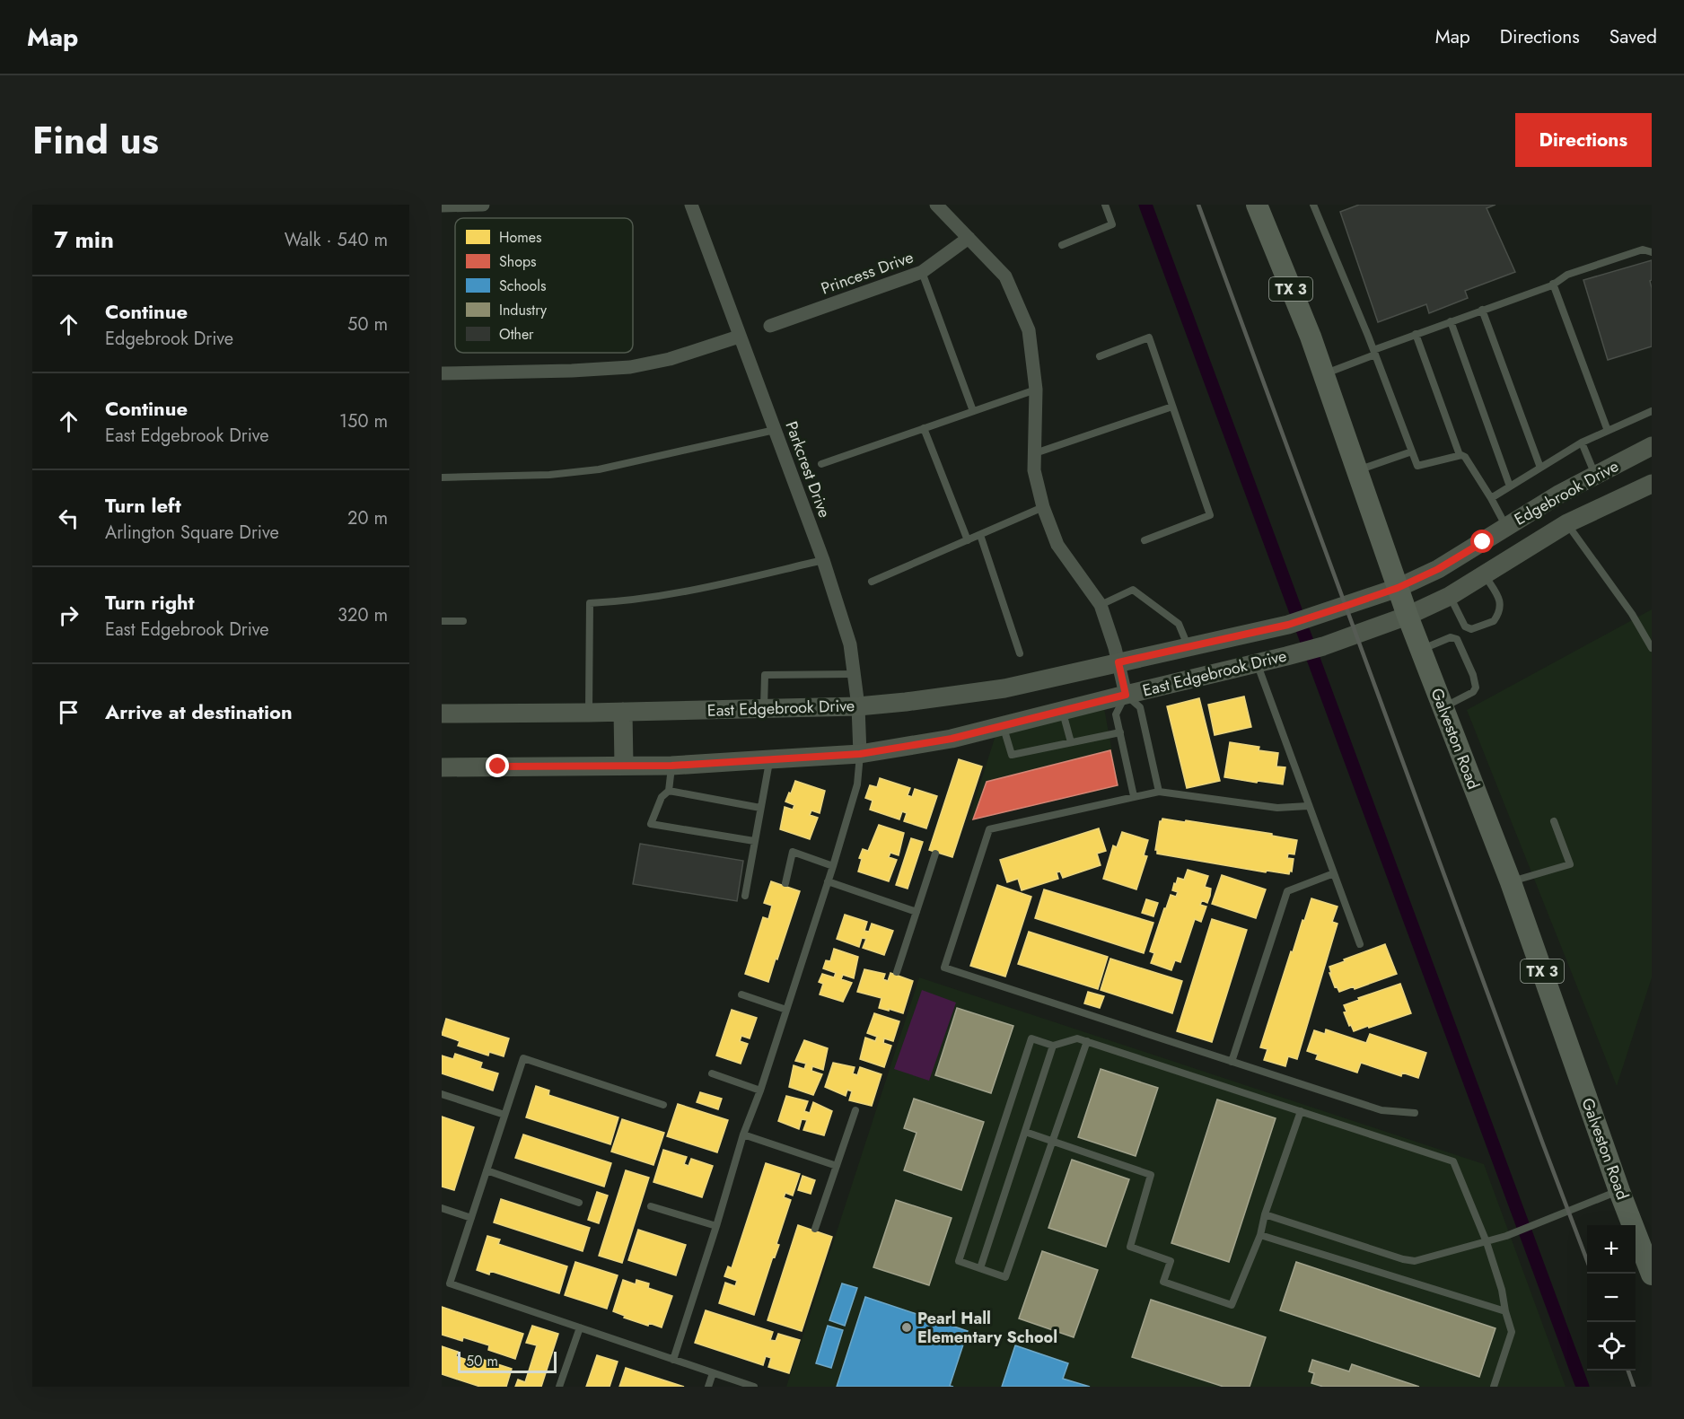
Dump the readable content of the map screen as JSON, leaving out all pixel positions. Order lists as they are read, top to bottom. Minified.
{"streets":{"main road":["TX 3","Edgebrook Drive","East Edgebrook Drive","Galveston Road"],"street":["Princess Drive","Parkcrest Drive"]},"crossings":[["Parkcrest Drive","East Edgebrook Drive"],["Edgebrook Drive","East Edgebrook Drive"],["Edgebrook Drive","Galveston Road"],["East Edgebrook Drive","Galveston Road"]],"places":["Pearl Hall Elementary School"],"legend":["Homes","Shops","Schools","Industry","Other"],"scale_bar":"50 m","page":{"header":"Map","nav":["Map","Directions","Saved"],"title":"Find us","buttons":"Directions","heading":["7 min","Walk · 540 m"],"list":[["Continue","Edgebrook Drive","50 m"],["Continue","East Edgebrook Drive","150 m"],["Turn left","Arlington Square Drive","20 m"],["Turn right","East Edgebrook Drive","320 m"],"Arrive at destination"],"map_buttons":["+","−"],"scale":"50 m"}}
